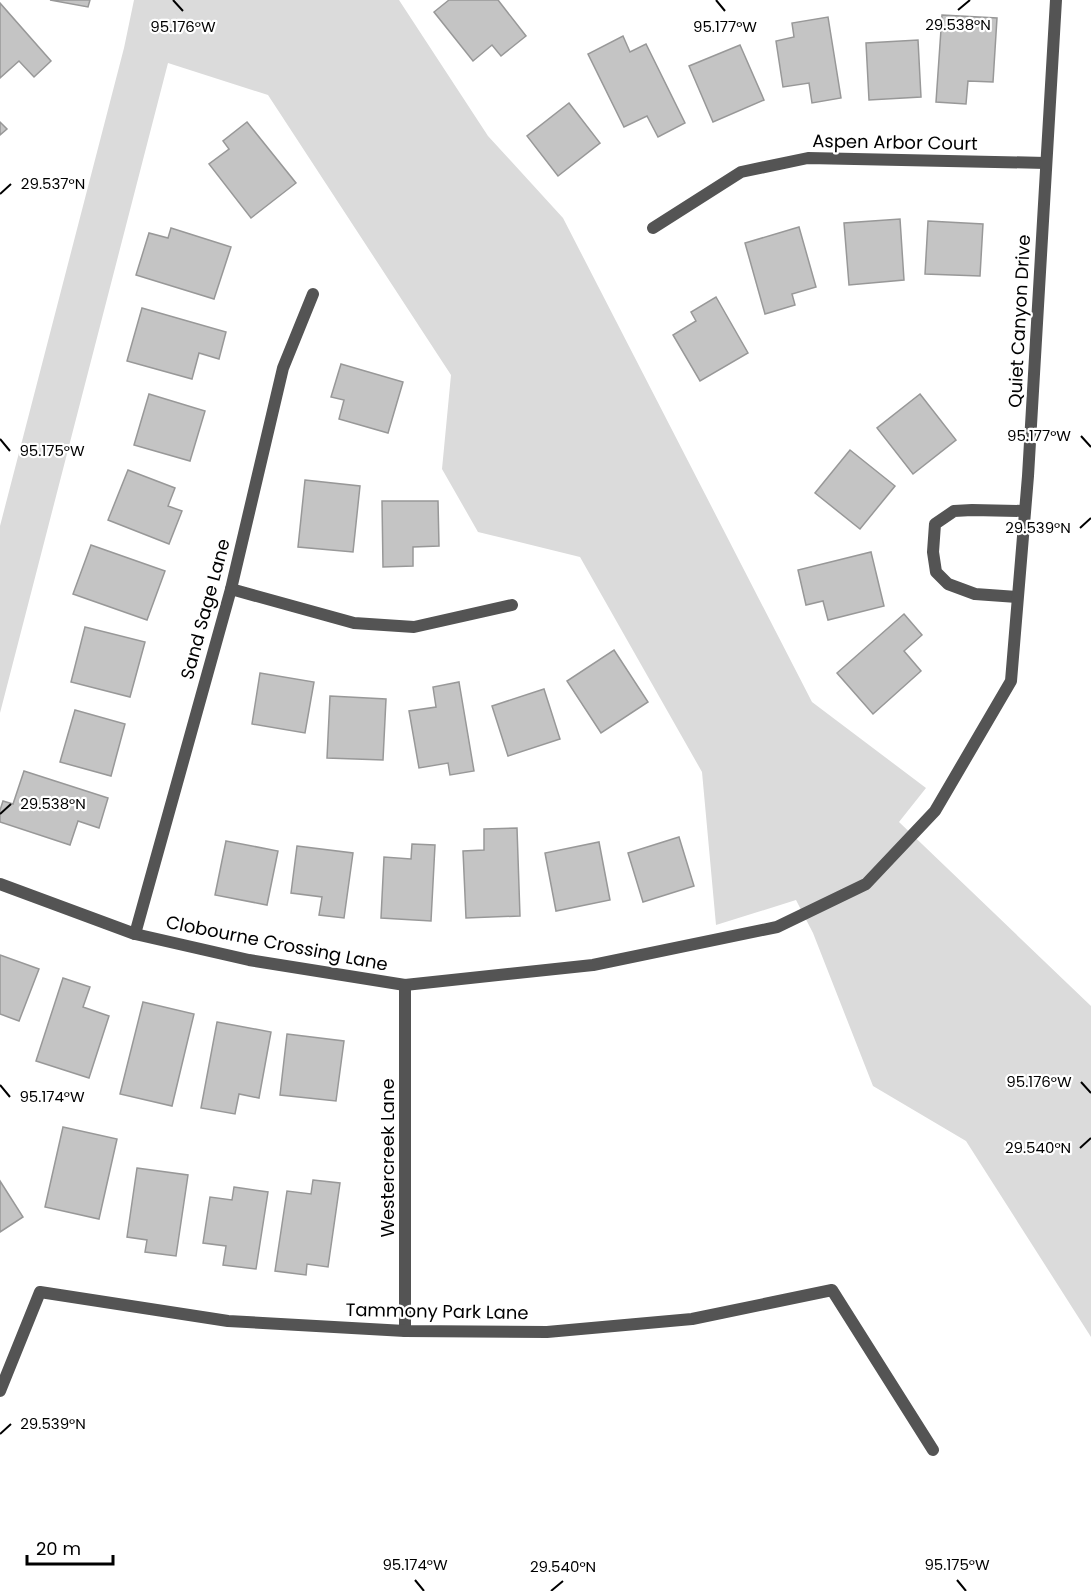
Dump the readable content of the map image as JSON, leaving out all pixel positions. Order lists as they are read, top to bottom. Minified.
{"streets":{"street":["Aspen Arbor Court","Quiet Canyon Drive","Sand Sage Lane","Clobourne Crossing Lane","Westercreek Lane","Tammony Park Lane"]},"crossings":[["Aspen Arbor Court","Quiet Canyon Drive"],["Quiet Canyon Drive","Clobourne Crossing Lane"],["Sand Sage Lane","Clobourne Crossing Lane"],["Clobourne Crossing Lane","Westercreek Lane"],["Westercreek Lane","Tammony Park Lane"]],"scale_bar":"20 m","coordinates":["29.538°N","95.176°W","95.177°W","29.537°N","95.175°W","29.539°N","95.174°W","29.540°N"]}
